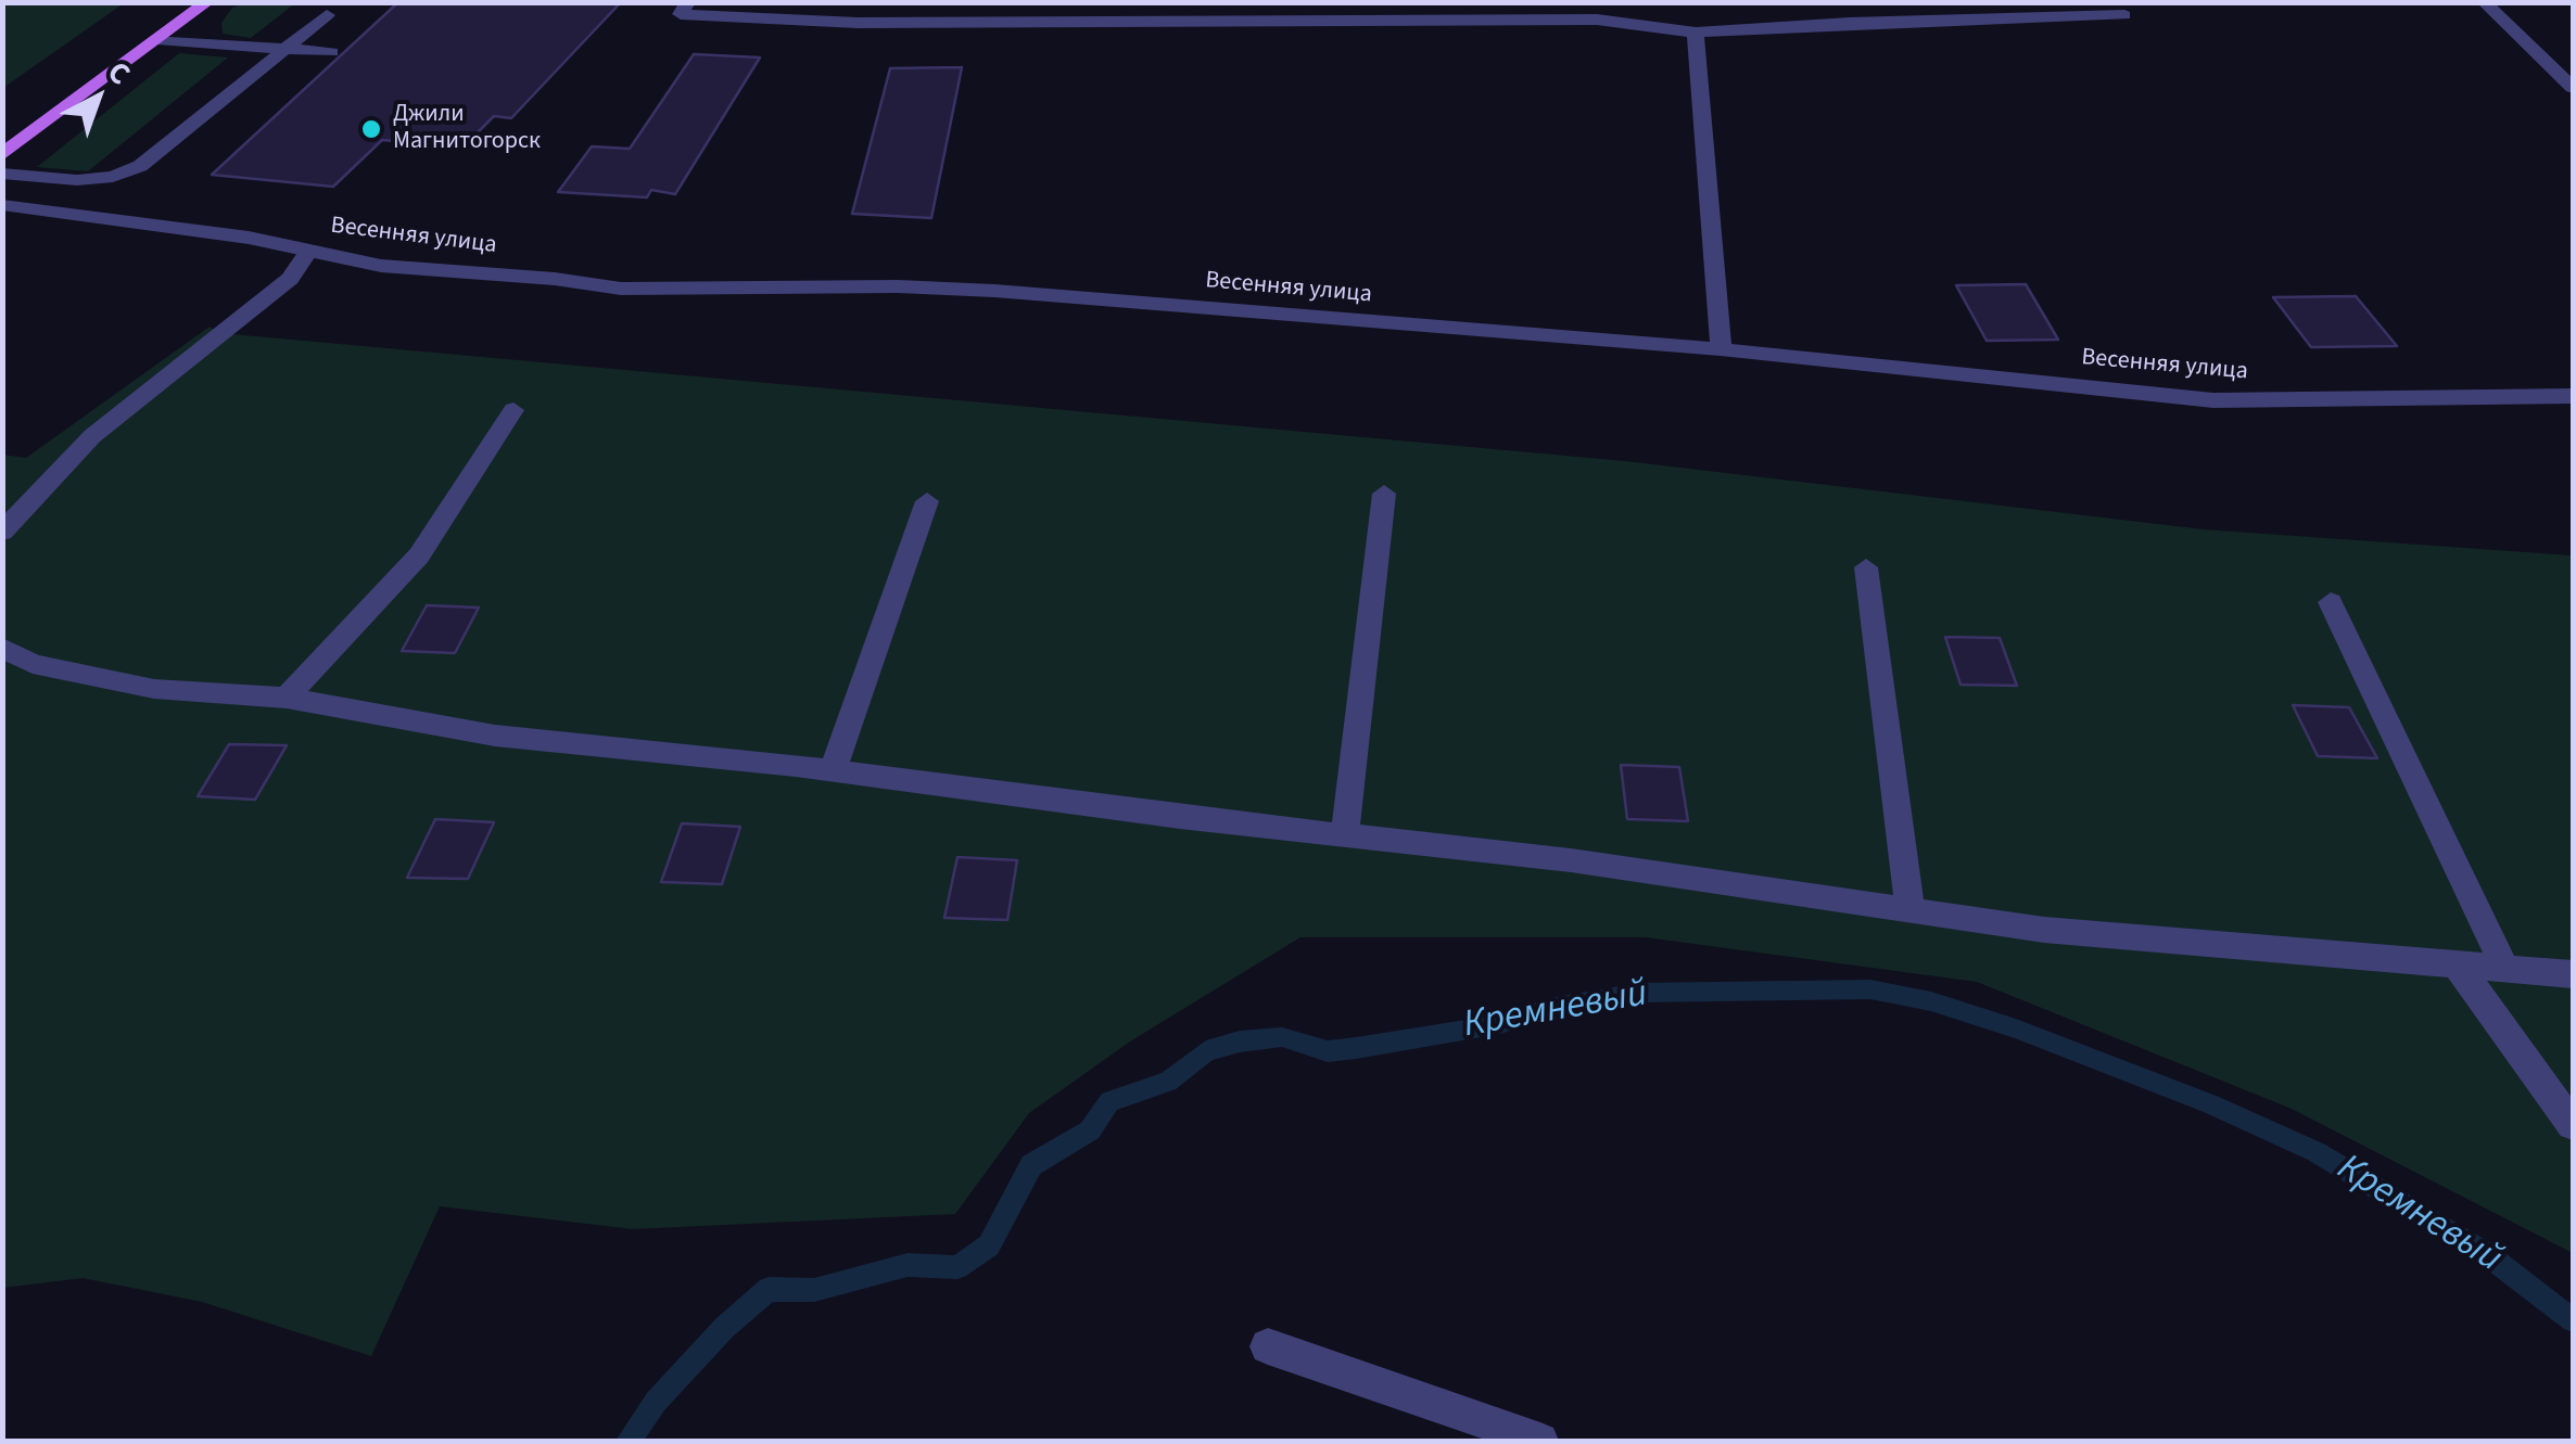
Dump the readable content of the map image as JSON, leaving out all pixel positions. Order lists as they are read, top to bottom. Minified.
{"streets":{"street":["Весенняя улица"]},"water":["Кремневый"],"places":["Джили Магнитогорск"],"north":"top right"}
